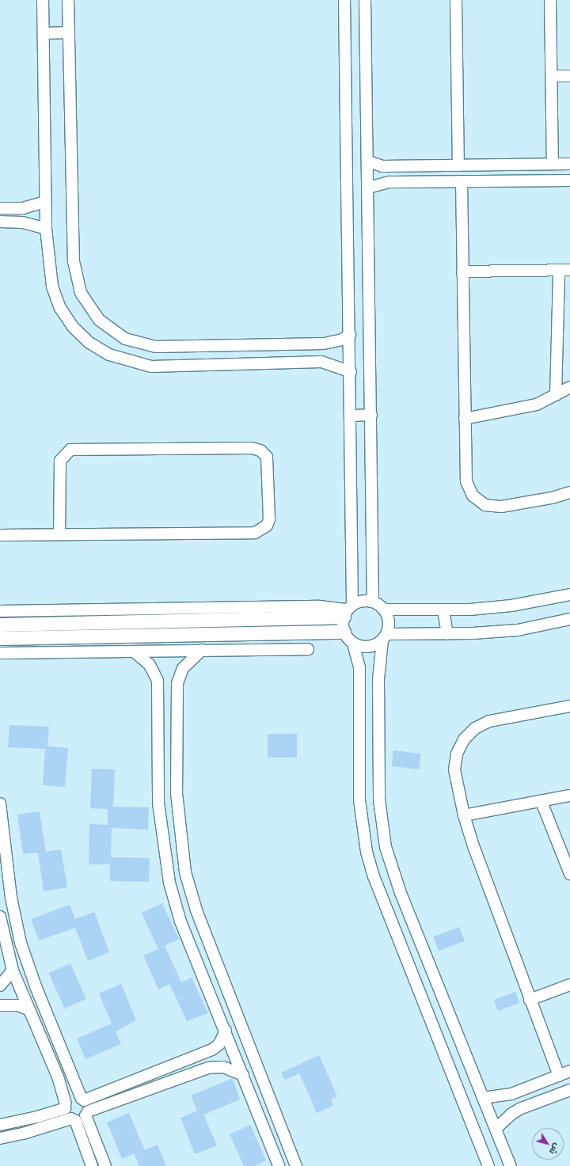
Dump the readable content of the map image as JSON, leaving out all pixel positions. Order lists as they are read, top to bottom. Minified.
{"north":"bottom right"}
